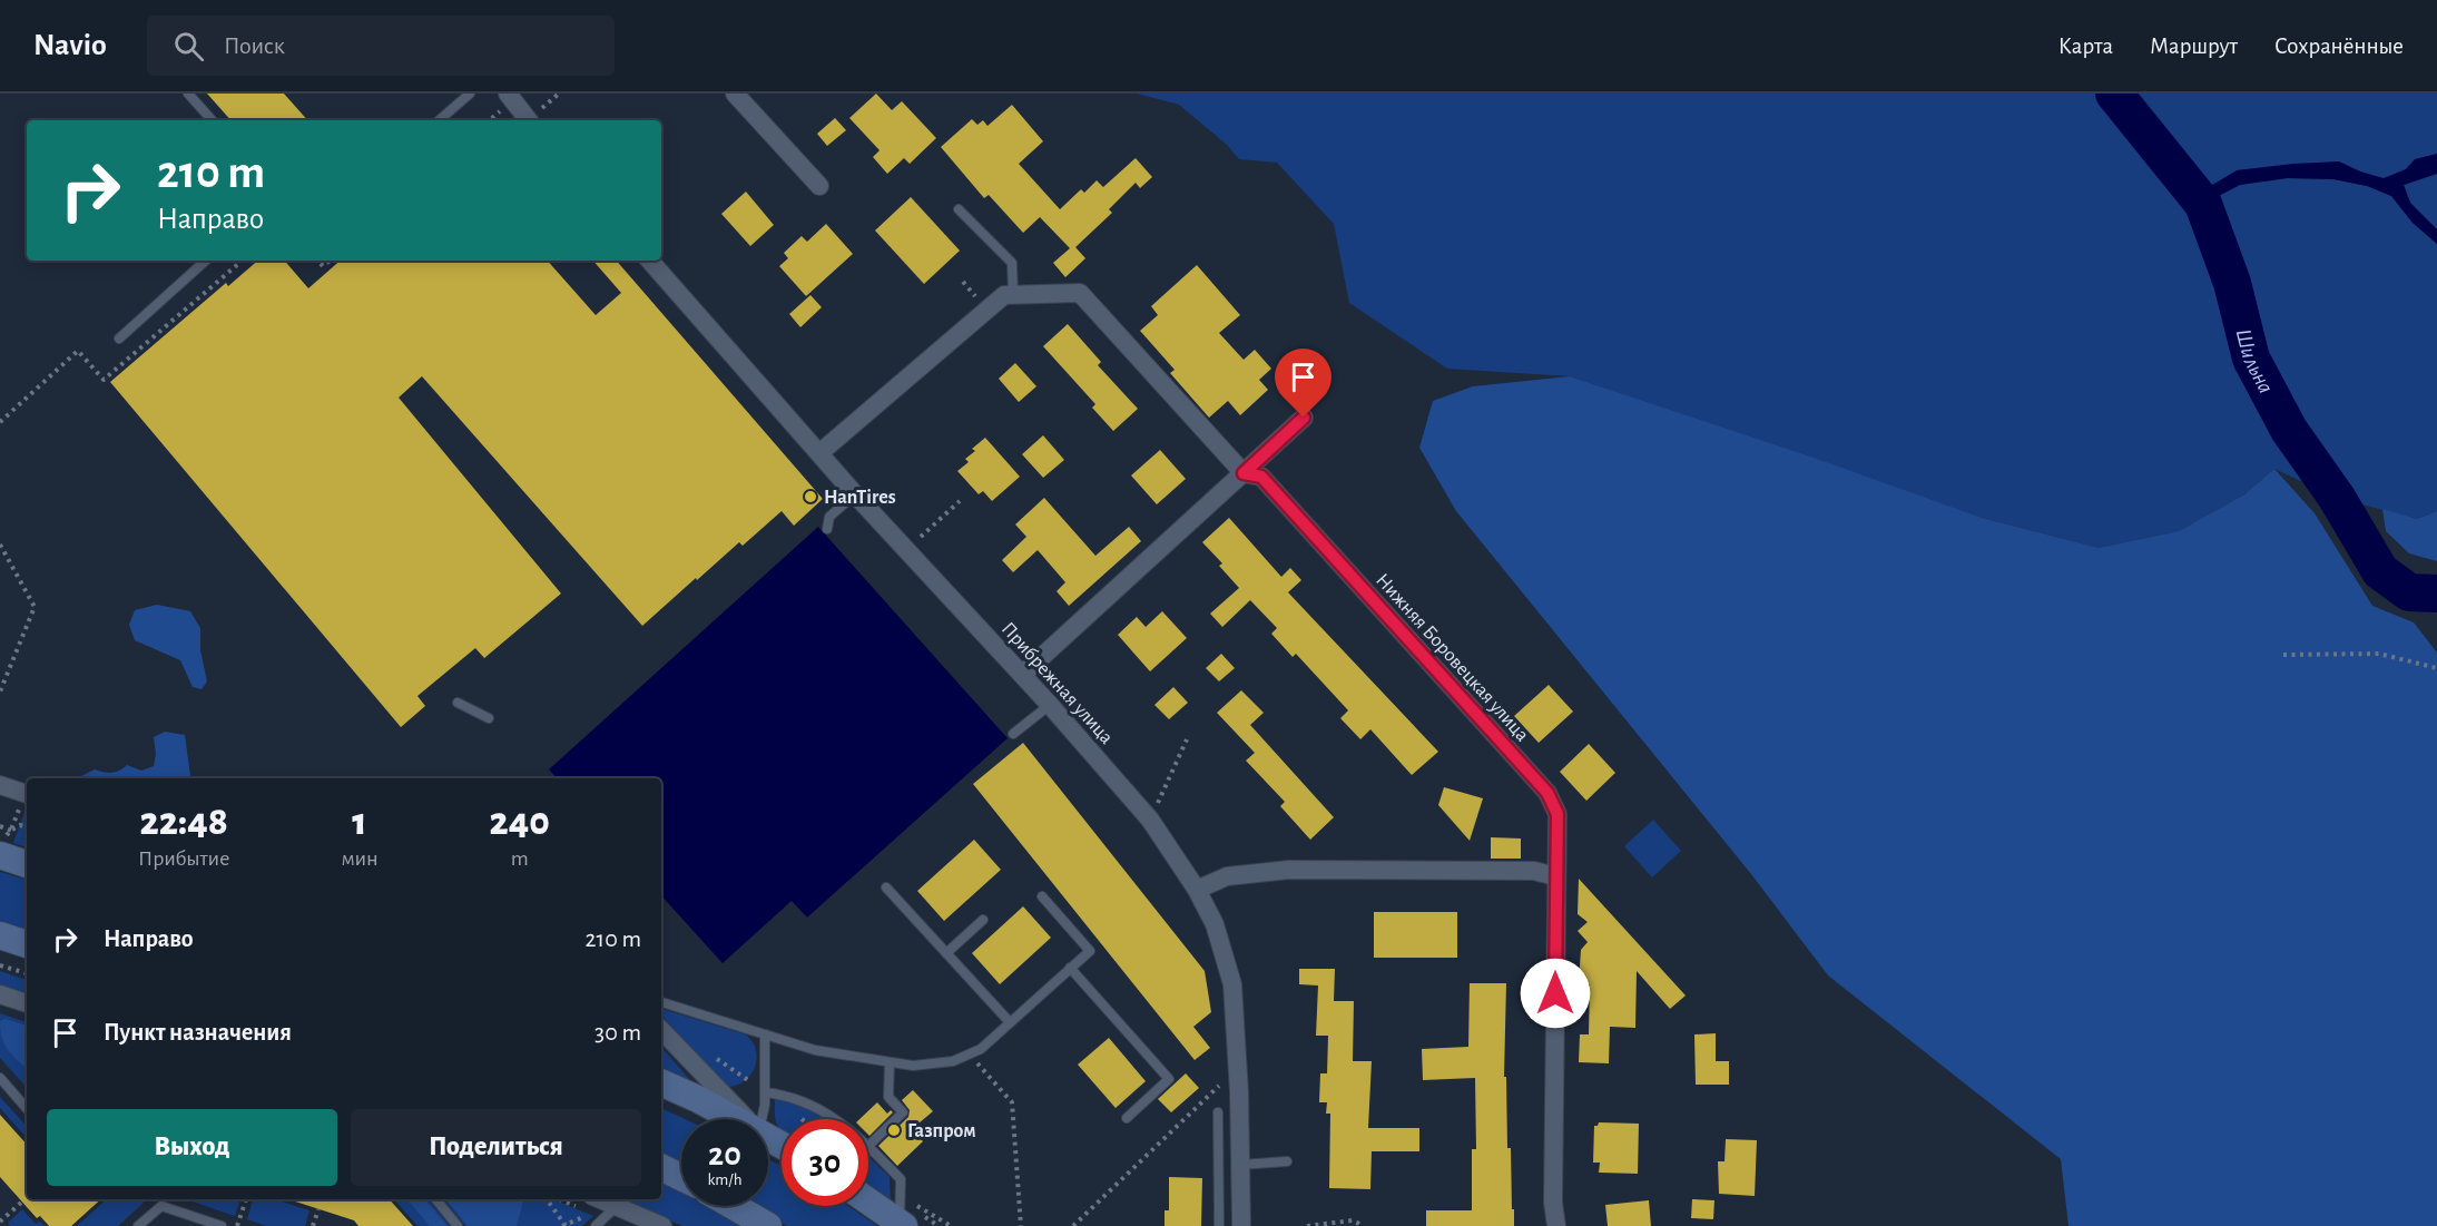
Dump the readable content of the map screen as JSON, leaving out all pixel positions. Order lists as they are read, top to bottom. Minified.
{"streets":{"street":["Нижняя Боровецкая улица","Прибрежная улица"]},"water":["Шильна"],"places":["HanTires","Газпром"],"page":{"header":"Navio","search":"Поиск","nav":["Карта","Маршрут","Сохранённые"],"turn":["210 m","Направо"],"eta":["22:48","Прибытие","1","мин","240","m"],"list":[{"name":"Направо","value":"210 m"},{"name":"Пункт назначения","value":"30 m"}],"buttons":["Выход","Поделиться"],"speed":"20 km/h","limit":"30"}}
